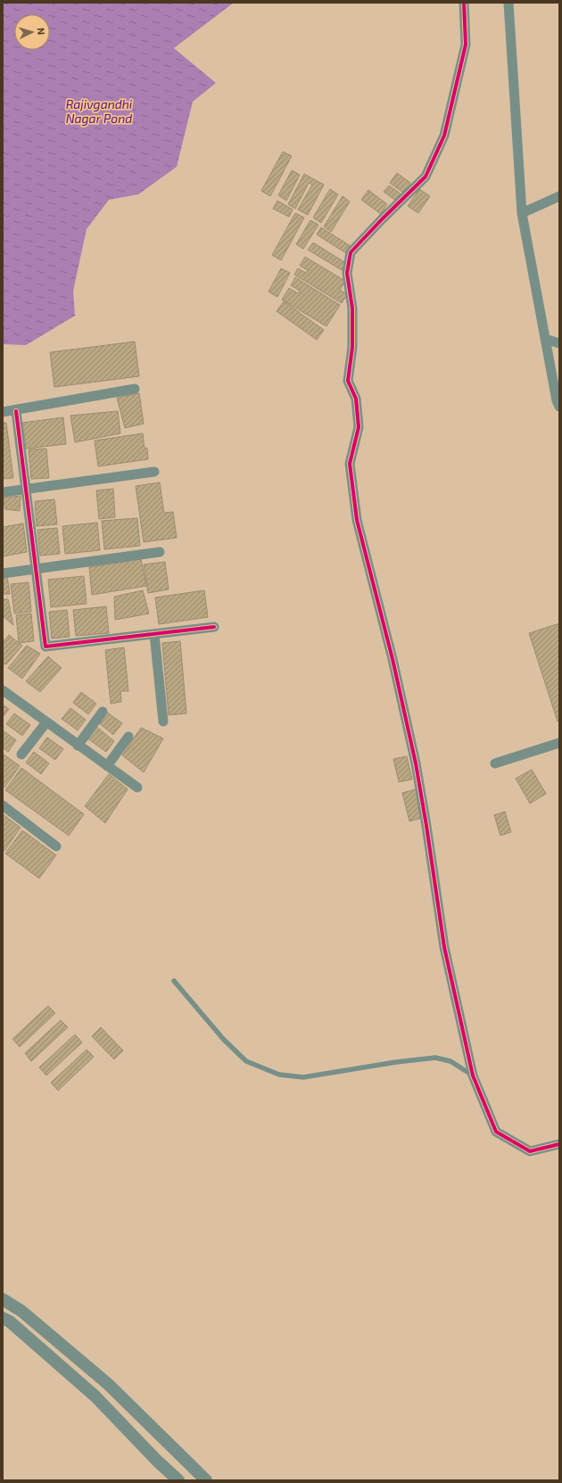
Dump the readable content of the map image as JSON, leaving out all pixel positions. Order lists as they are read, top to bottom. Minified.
{"water":["Rajivgandhi Nagar Pond"],"north":"right"}
